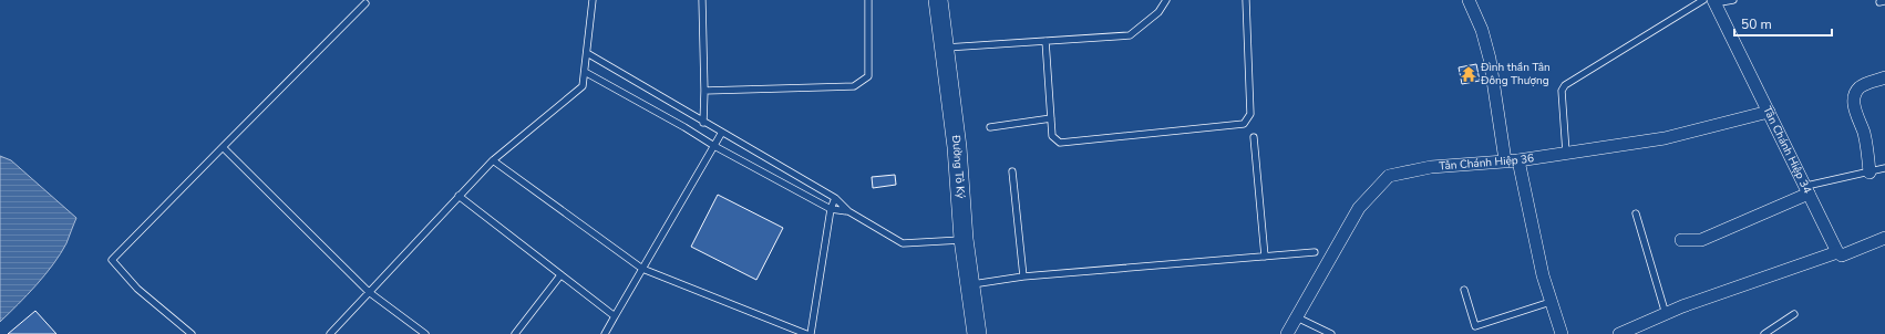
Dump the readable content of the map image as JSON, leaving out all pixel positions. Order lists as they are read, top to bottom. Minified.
{"streets":{"main road":["Đường Tô Ký"],"street":["Tân Chánh Hiệp 34","Tân Chánh Hiệp 36"]},"crossings":[["Tân Chánh Hiệp 34","Tân Chánh Hiệp 36"]],"places":{"temple":["Đình thần Tân Đông Thượng"]},"scale_bar":"50 m"}
